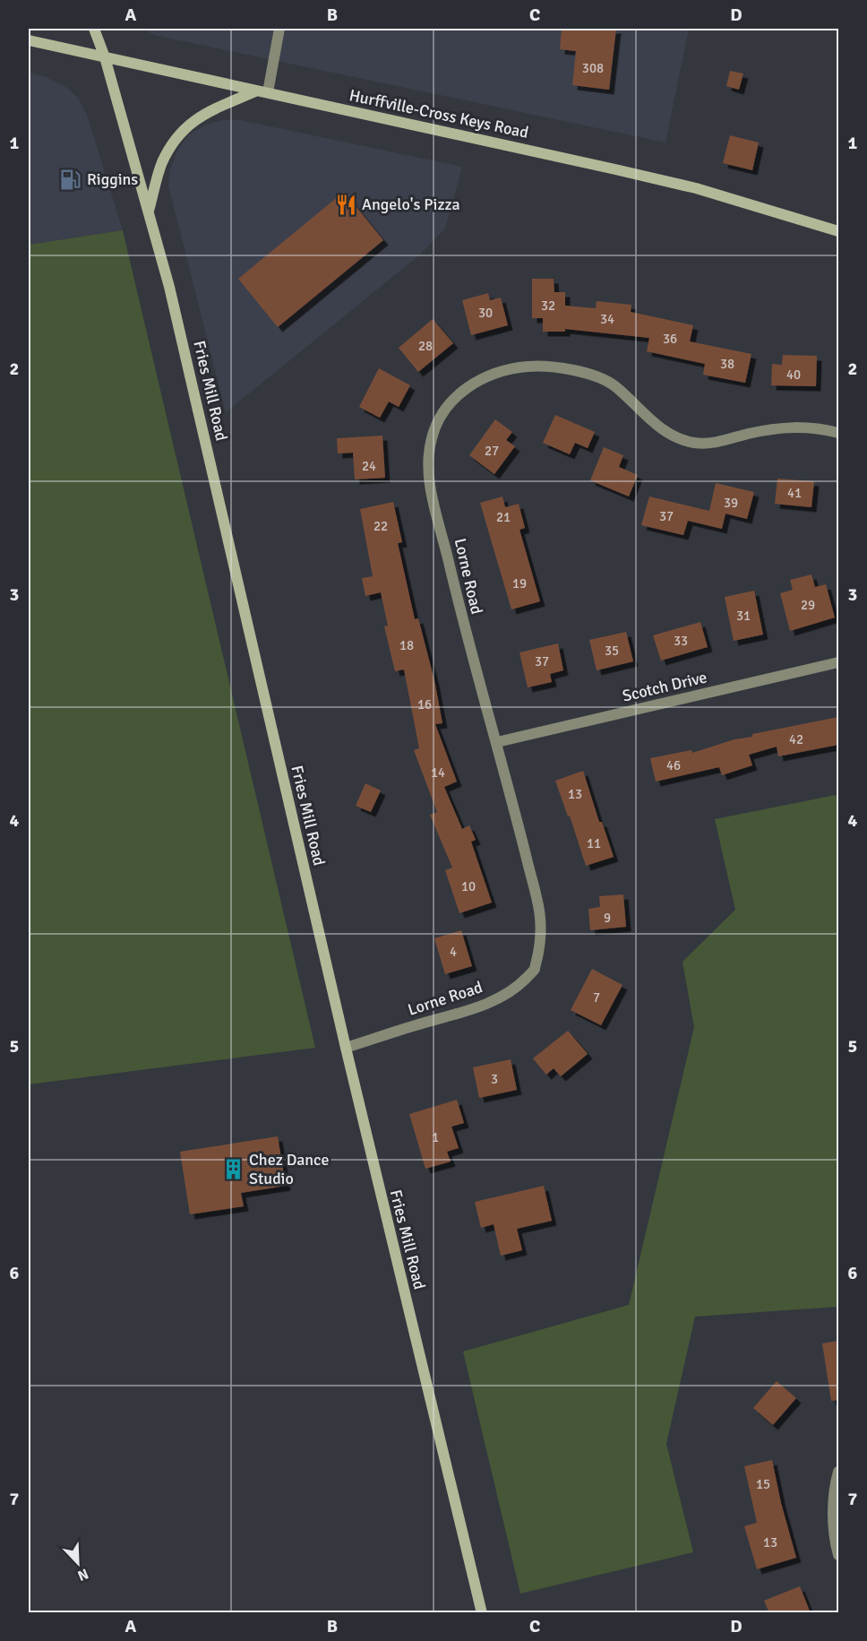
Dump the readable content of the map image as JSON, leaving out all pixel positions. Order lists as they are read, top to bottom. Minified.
{"streets":{"main road":["Hurffville-Cross Keys Road","Fries Mill Road"],"street":["Lorne Road","Scotch Drive"]},"crossings":[["Hurffville-Cross Keys Road","Fries Mill Road"],["Fries Mill Road","Lorne Road"],["Lorne Road","Scotch Drive"]],"places":{"fuel station":["Riggins"],"restaurant":["Angelo's Pizza"],"building":["Chez Dance Studio"]},"house_numbers":["308","32","30","34","36","28","38","40","27","24","41","39","37","21","22","19","29","31","33","18","35","37","16","42","46","14","13","11","10","9","4","7","3","1","15","13"],"north":"bottom right","grid":{"columns":["A","B","C","D"],"rows":["1","2","3","4","5","6","7"]}}
